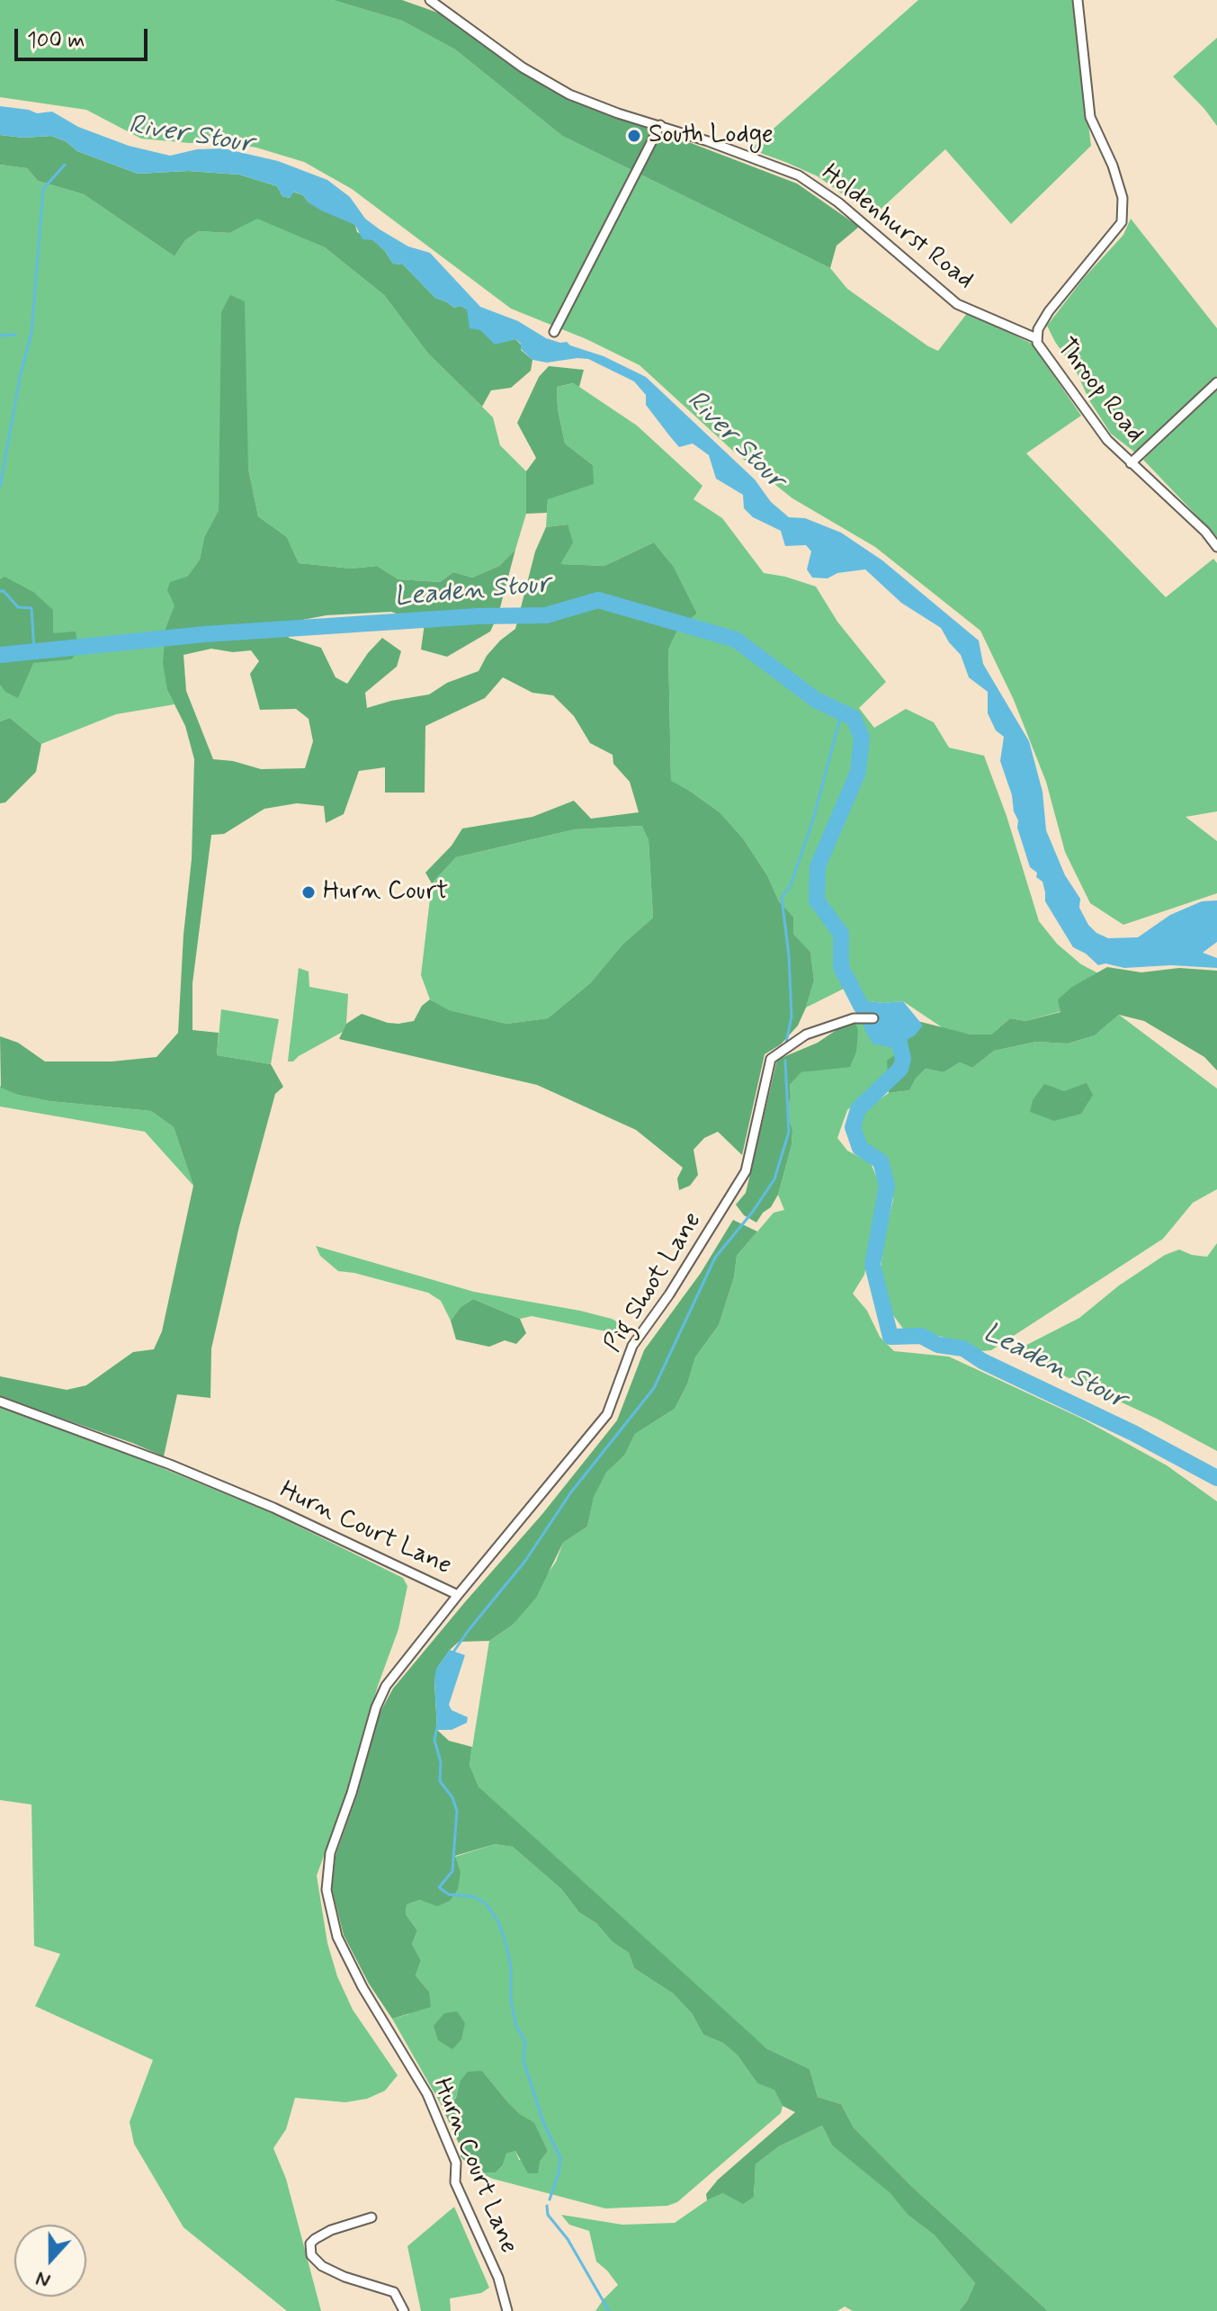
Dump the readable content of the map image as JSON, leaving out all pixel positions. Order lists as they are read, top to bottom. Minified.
{"streets":{"street":["Holdenhurst Road","Throop Road","Pig Shoot Lane","Hurn Court Lane"]},"crossings":[["Holdenhurst Road","Throop Road"],["Pig Shoot Lane","Hurn Court Lane"]],"water":["River Stour","Leaden Stour"],"places":["South Lodge","Hurn Court"],"scale_bar":"100 m","north":"bottom"}
